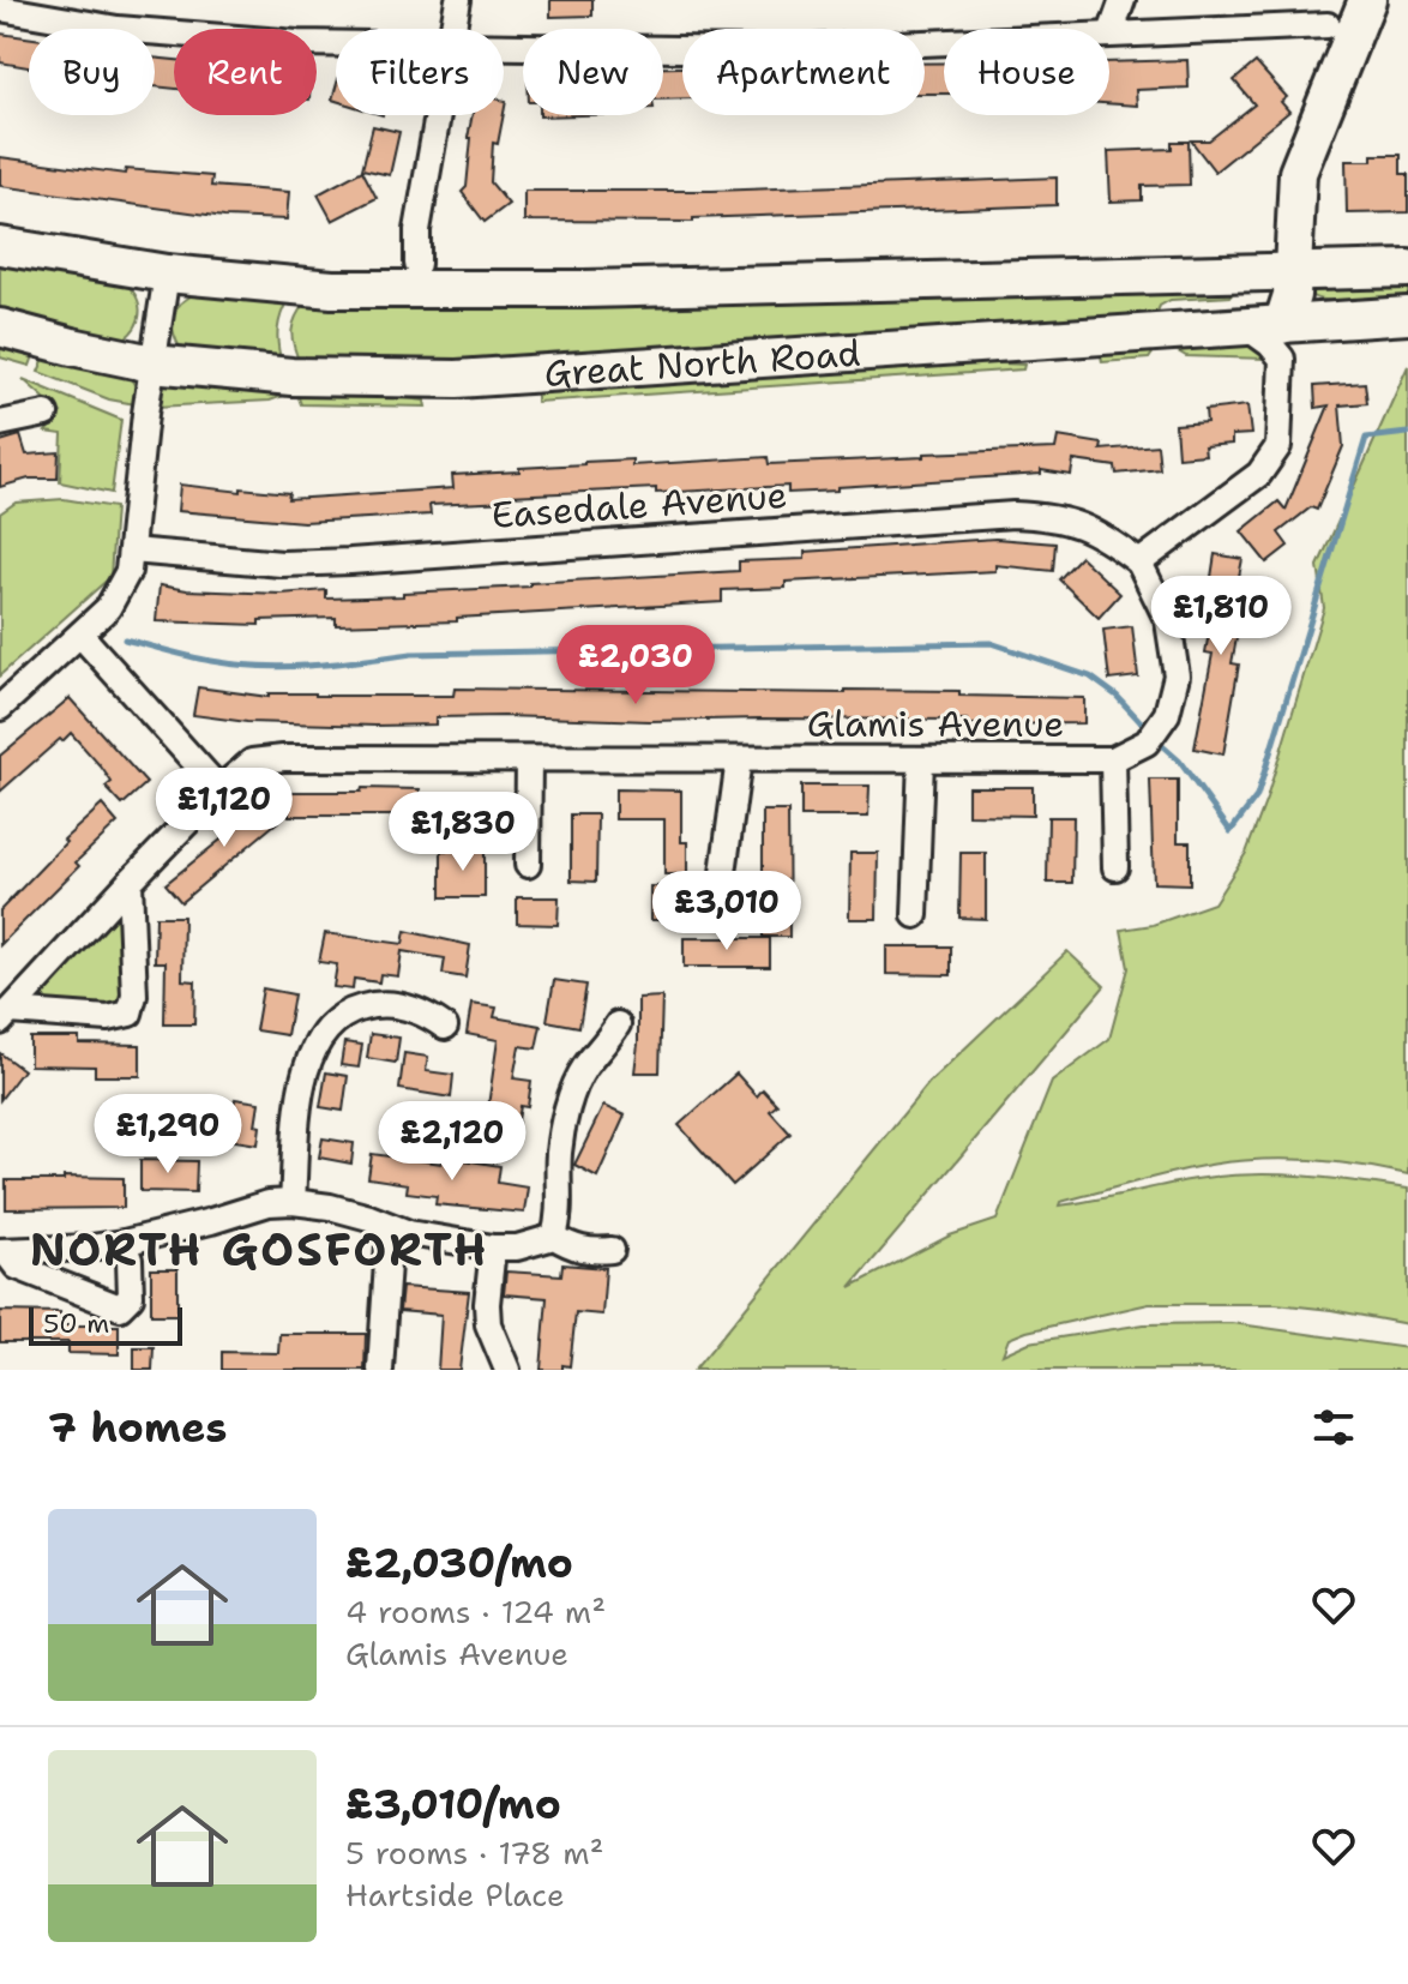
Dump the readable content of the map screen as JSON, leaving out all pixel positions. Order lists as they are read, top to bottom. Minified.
{"streets":{"main road":["Great North Road"],"street":["Easedale Avenue","Glamis Avenue"]},"crossings":[["Easedale Avenue","Glamis Avenue"]],"districts":["NORTH GOSFORTH"],"scale_bar":"50 m","page":{"chip":["Buy","Rent","Filters","New","Apartment","House"],"price":["£1,810","£2,030","£1,120","£1,830","£3,010","£1,290","£2,120"],"scale":"50 m","heading":"7 homes","list":[{"name":"£2,030/mo","note":"4 rooms · 124 m² · Glamis Avenue"},{"name":"£3,010/mo","note":"5 rooms · 178 m² · Hartside Place"}]}}
